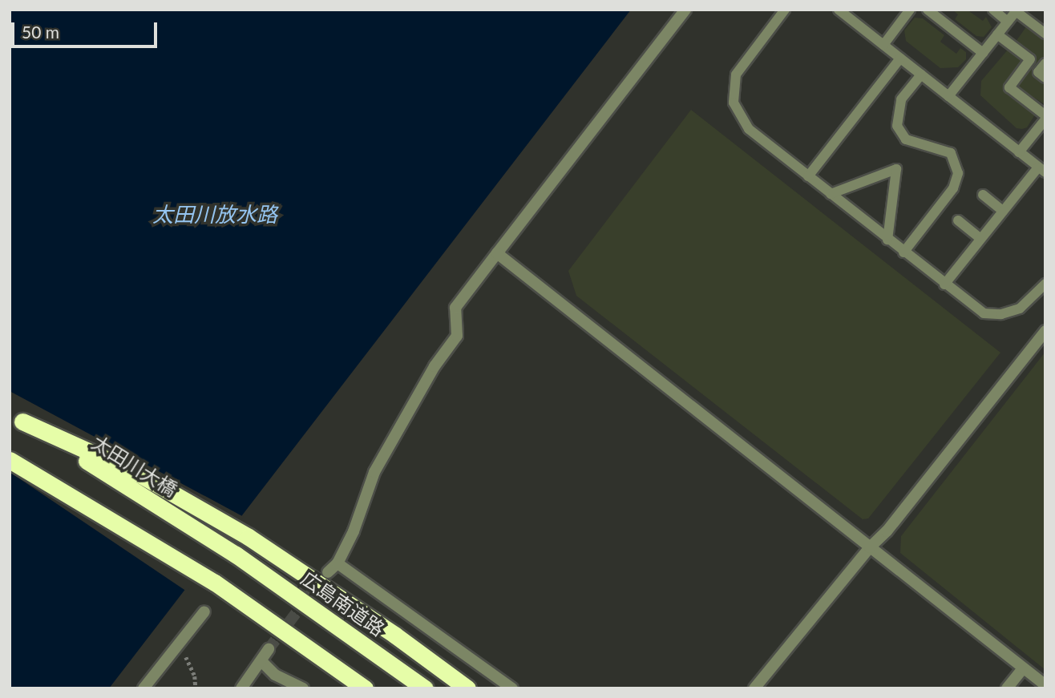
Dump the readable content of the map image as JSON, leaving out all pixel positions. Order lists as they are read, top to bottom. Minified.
{"streets":{"highway":["太田川大橋","広島南道路"]},"crossings":[["太田川大橋","広島南道路"]],"water":["太田川放水路"],"scale_bar":"50 m"}
